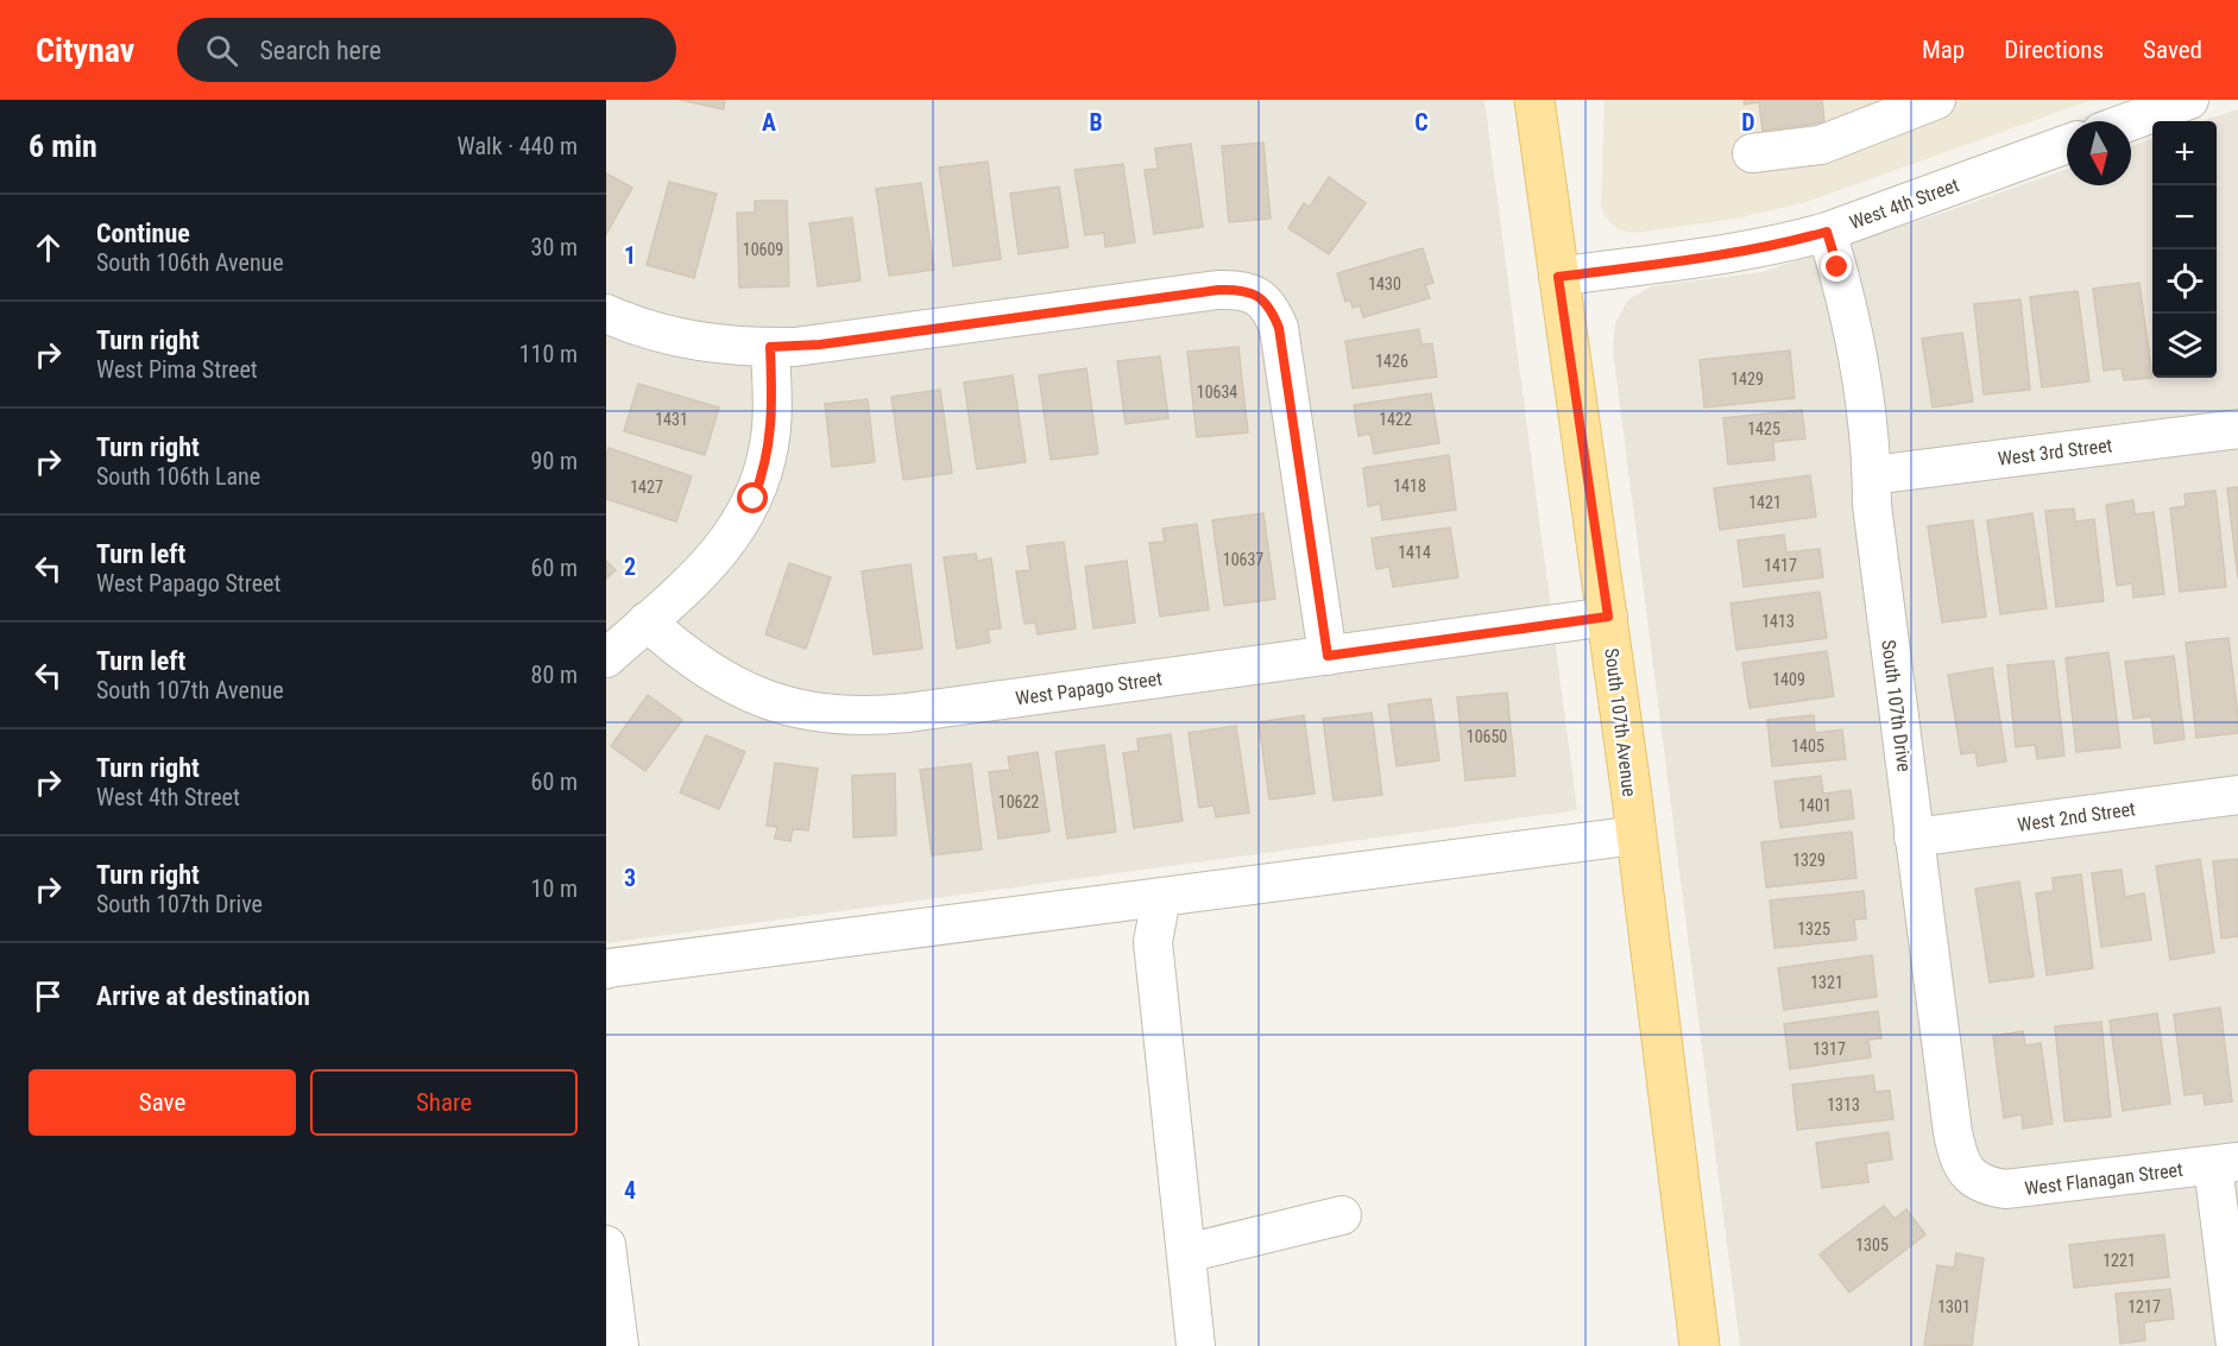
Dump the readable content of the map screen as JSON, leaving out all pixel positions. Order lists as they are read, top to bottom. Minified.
{"streets":{"main road":["South 107th Avenue"],"street":["West 4th Street","West 3rd Street","West Papago Street","South 107th Drive","West 2nd Street","West Flanagan Street"]},"crossings":[["West 4th Street","South 107th Drive"],["West 4th Street","South 107th Avenue"],["West 3rd Street","South 107th Drive"],["West Papago Street","South 107th Avenue"],["South 107th Drive","West 2nd Street"],["South 107th Drive","West Flanagan Street"]],"house_numbers":["10609","1430","1426","1429","10634","1431","1422","1425","1418","1427","1421","1414","10637","1417","1413","1409","10650","1405","10622","1401","1329","1325","1321","1317","1313","1305","1221","1301","1217"],"north":"bottom","page":{"header":"Citynav","search":"Search here","nav":["Map","Directions","Saved"],"heading":["6 min","Walk · 440 m"],"map_buttons":["+","−"],"list":[["Continue","South 106th Avenue","30 m"],["Turn right","West Pima Street","110 m"],["Turn right","South 106th Lane","90 m"],["Turn left","West Papago Street","60 m"],["Turn left","South 107th Avenue","80 m"],["Turn right","West 4th Street","60 m"],["Turn right","South 107th Drive","10 m"],"Arrive at destination"],"buttons":["Save","Share"]},"grid":{"columns":["A","B","C","D"],"rows":["1","2","3","4"]}}
